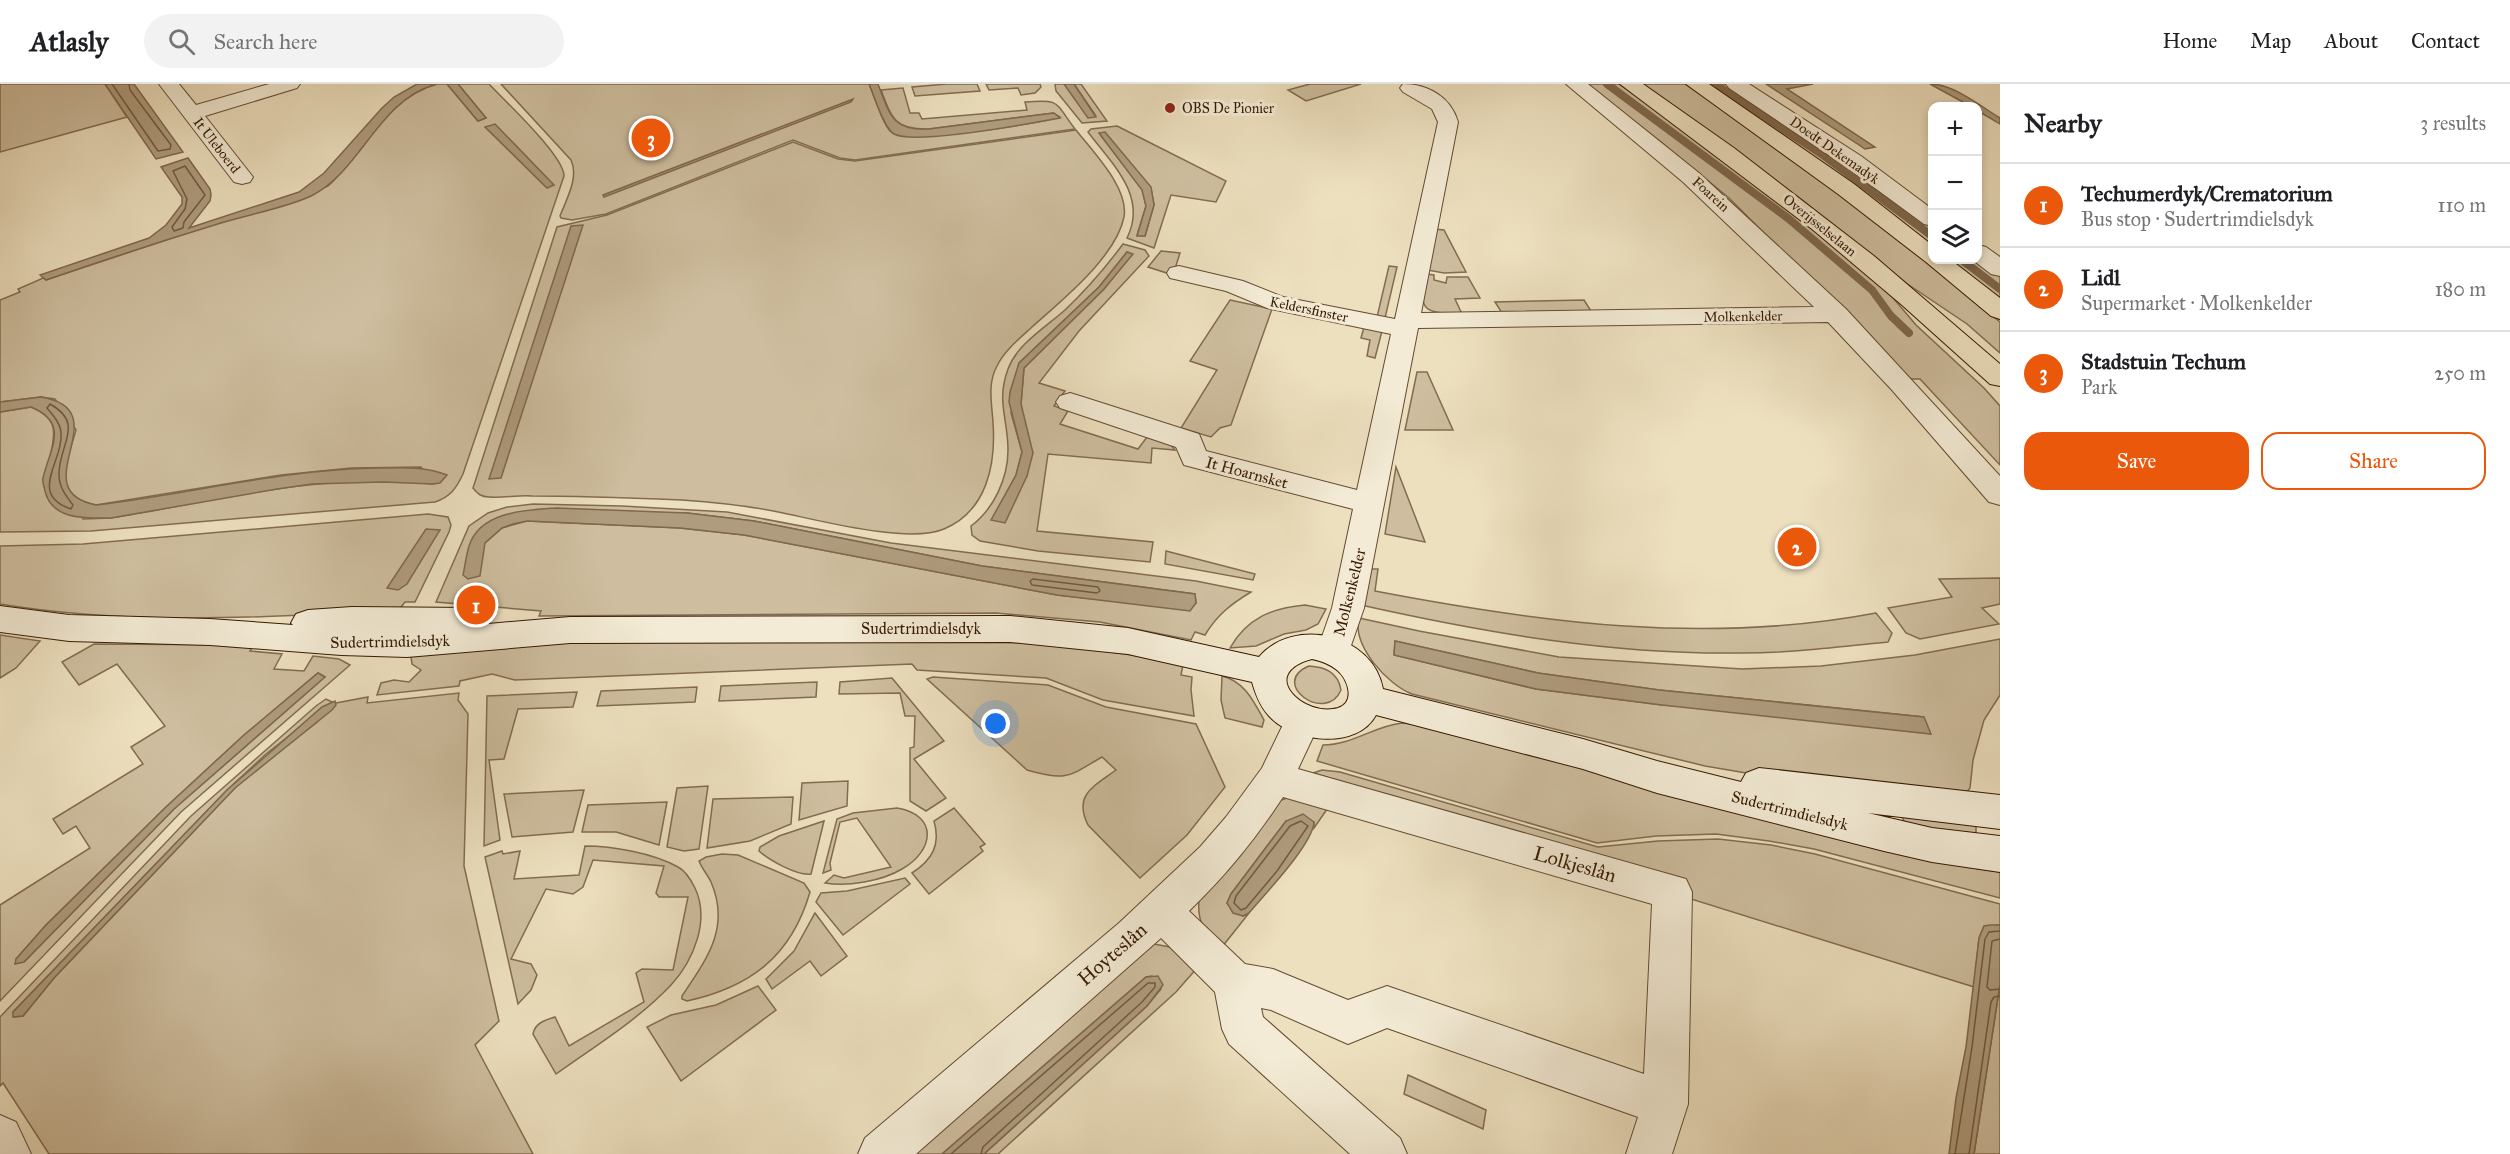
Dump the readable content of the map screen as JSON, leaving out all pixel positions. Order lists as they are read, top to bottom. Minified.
{"streets":{"main road":["Overijsselselaan"],"street":["It Uleboerd","Doedt Dekemadyk","Foarein","Keldersfinster","Molkenkelder","It Hoarnsket","Sudertrimdielsdyk","Lolkjeslân","Hoyteslân"]},"crossings":[["Foarein","Molkenkelder"],["Keldersfinster","Molkenkelder"],["Molkenkelder","It Hoarnsket"],["Molkenkelder","Sudertrimdielsdyk"],["Molkenkelder","Hoyteslân"],["Sudertrimdielsdyk","Hoyteslân"],["Lolkjeslân","Hoyteslân"]],"places":["OBS De Pionier"],"page":{"header":"Atlasly","search":"Search here","nav":["Home","Map","About","Contact"],"heading":["Nearby","3 results"],"map_buttons":["+","−"],"pins":["3","2","1"],"list":[{"mark":"1","name":"Techumerdyk/Crematorium","note":"Bus stop · Sudertrimdielsdyk","value":"110 m"},{"mark":"2","name":"Lidl","note":"Supermarket · Molkenkelder","value":"180 m"},{"mark":"3","name":"Stadstuin Techum","note":"Park","value":"250 m"}],"buttons":["Save","Share"]}}
